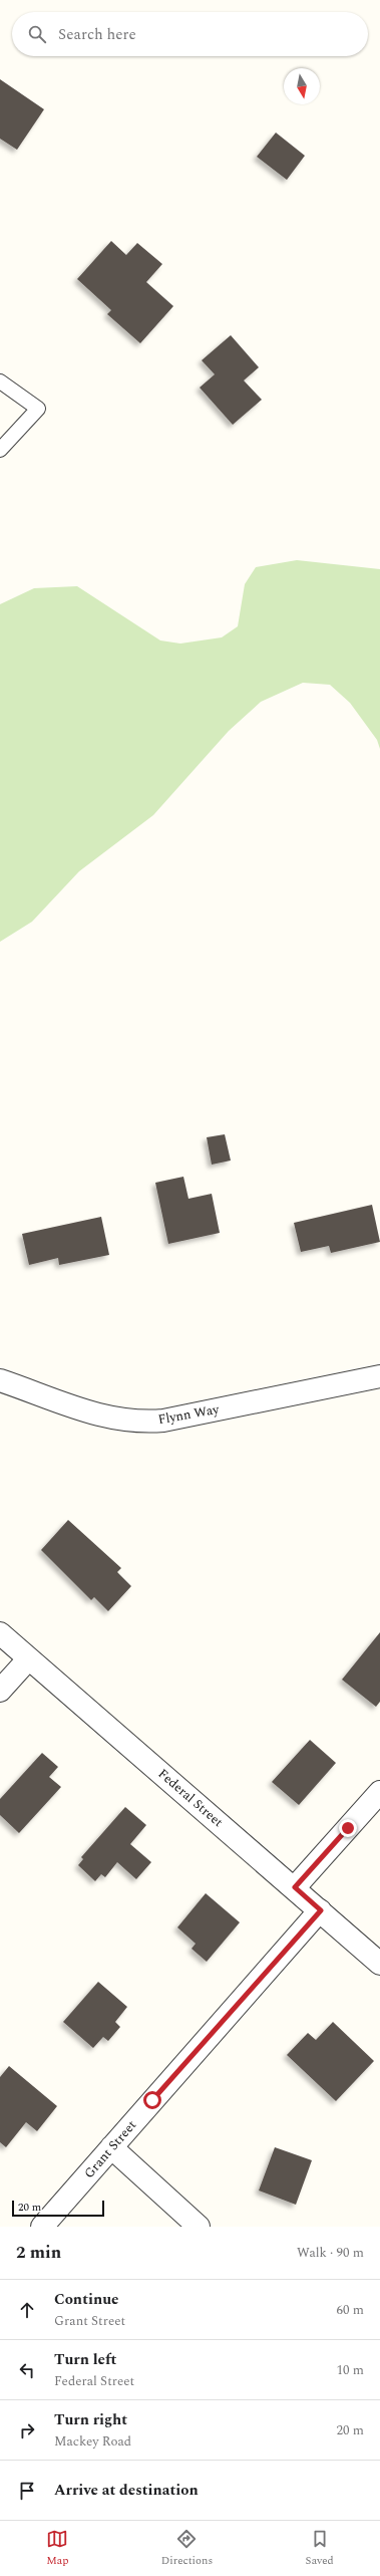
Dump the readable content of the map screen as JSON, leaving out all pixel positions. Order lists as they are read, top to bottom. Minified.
{"streets":{"street":["Flynn Way","Federal Street","Grant Street"]},"crossings":[["Federal Street","Grant Street"]],"scale_bar":"20 m","north":"bottom","page":{"search":"Search here","scale":"20 m","heading":["2 min","Walk · 90 m"],"list":[["Continue","Grant Street","60 m"],["Turn left","Federal Street","10 m"],["Turn right","Mackey Road","20 m"],"Arrive at destination"],"nav":["Map","Directions","Saved"]}}
